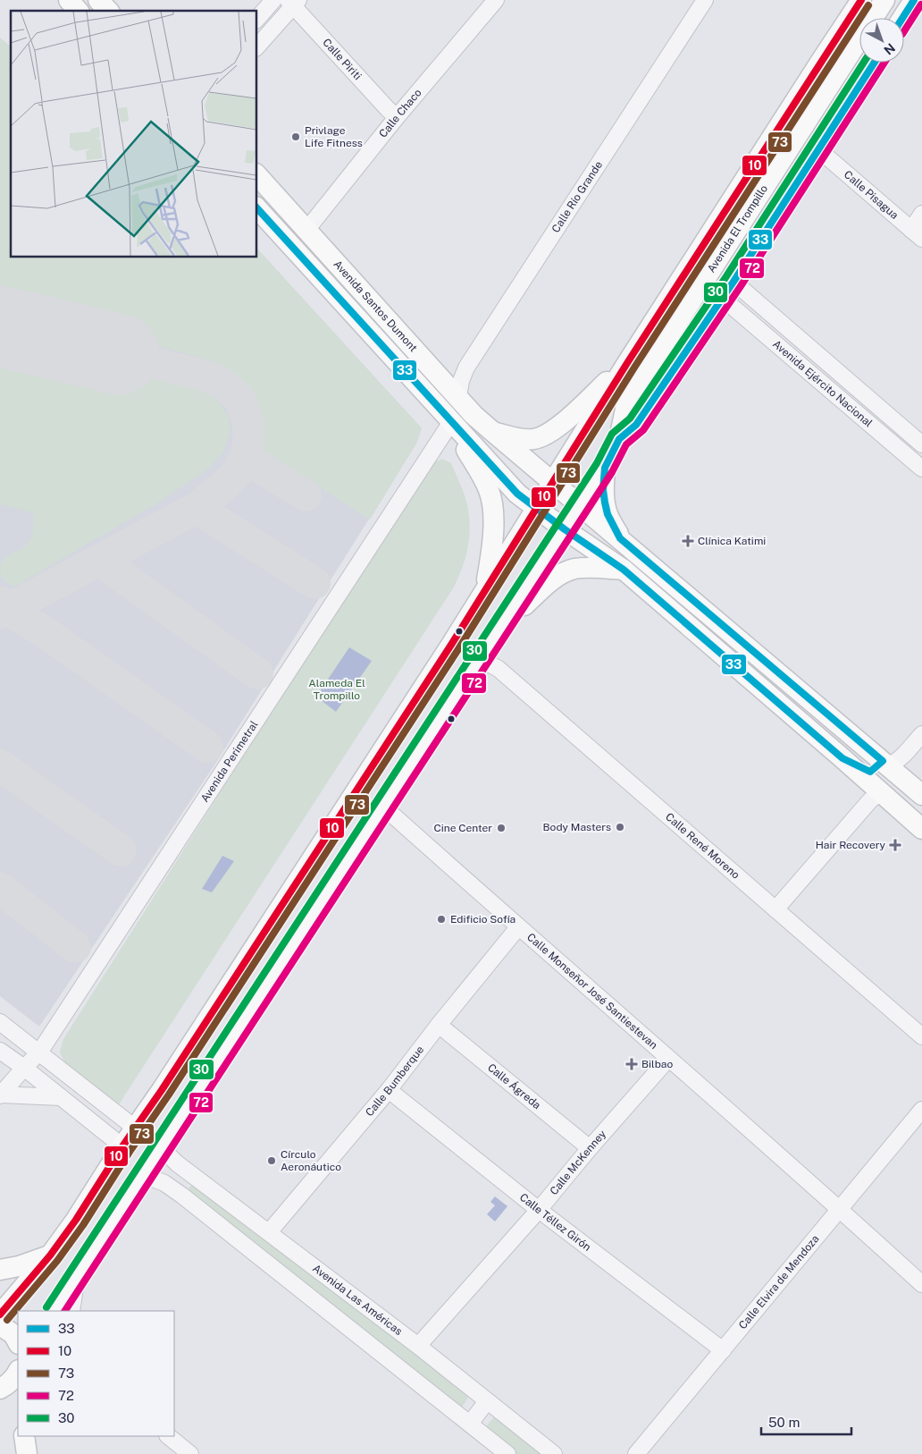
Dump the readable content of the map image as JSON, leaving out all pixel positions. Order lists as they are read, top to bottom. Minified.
{"streets":{"main road":["Avenida El Trompillo","Avenida Santos Dumont"],"street":["Calle Piriti","Calle Chaco","Calle Pisagua","Calle Río Grande","Avenida Ejército Nacional","Avenida Perimetral","Calle René Moreno","Calle Monseñor José Santiestevan","Calle Bumberque","Calle Ágreda","Calle McKenney","Calle Téllez Girón","Calle Elvira de Mendoza","Avenida Las Américas"]},"crossings":[["Calle Piriti","Calle Chaco"],["Calle Chaco","Avenida Santos Dumont"],["Calle Pisagua","Avenida El Trompillo"],["Calle Río Grande","Avenida Santos Dumont"],["Avenida El Trompillo","Avenida Santos Dumont"],["Avenida El Trompillo","Avenida Ejército Nacional"],["Avenida El Trompillo","Calle René Moreno"],["Avenida El Trompillo","Calle Monseñor José Santiestevan"],["Avenida El Trompillo","Avenida Las Américas"],["Avenida Santos Dumont","Avenida Perimetral"],["Calle Monseñor José Santiestevan","Calle Bumberque"],["Calle Monseñor José Santiestevan","Calle McKenney"],["Calle Monseñor José Santiestevan","Calle Elvira de Mendoza"],["Calle Bumberque","Calle Ágreda"],["Calle Bumberque","Calle Téllez Girón"],["Calle Bumberque","Avenida Las Américas"],["Calle Ágreda","Calle McKenney"],["Calle McKenney","Calle Téllez Girón"],["Calle McKenney","Avenida Las Américas"],["Calle Téllez Girón","Calle Elvira de Mendoza"]],"parks":["Alameda El Trompillo"],"places":{"other":["Privlage Life Fitness","Body Masters","Cine Center","Edificio Sofía","Círculo Aeronáutico"],"health":["Clínica Katimi","Hair Recovery","Bilbao"]},"lines":["transit line 33","transit line 10","transit line 72","transit line 73","transit line 30"],"legend":["33","10","73","72","30"],"scale_bar":"50 m","north":"bottom right"}
